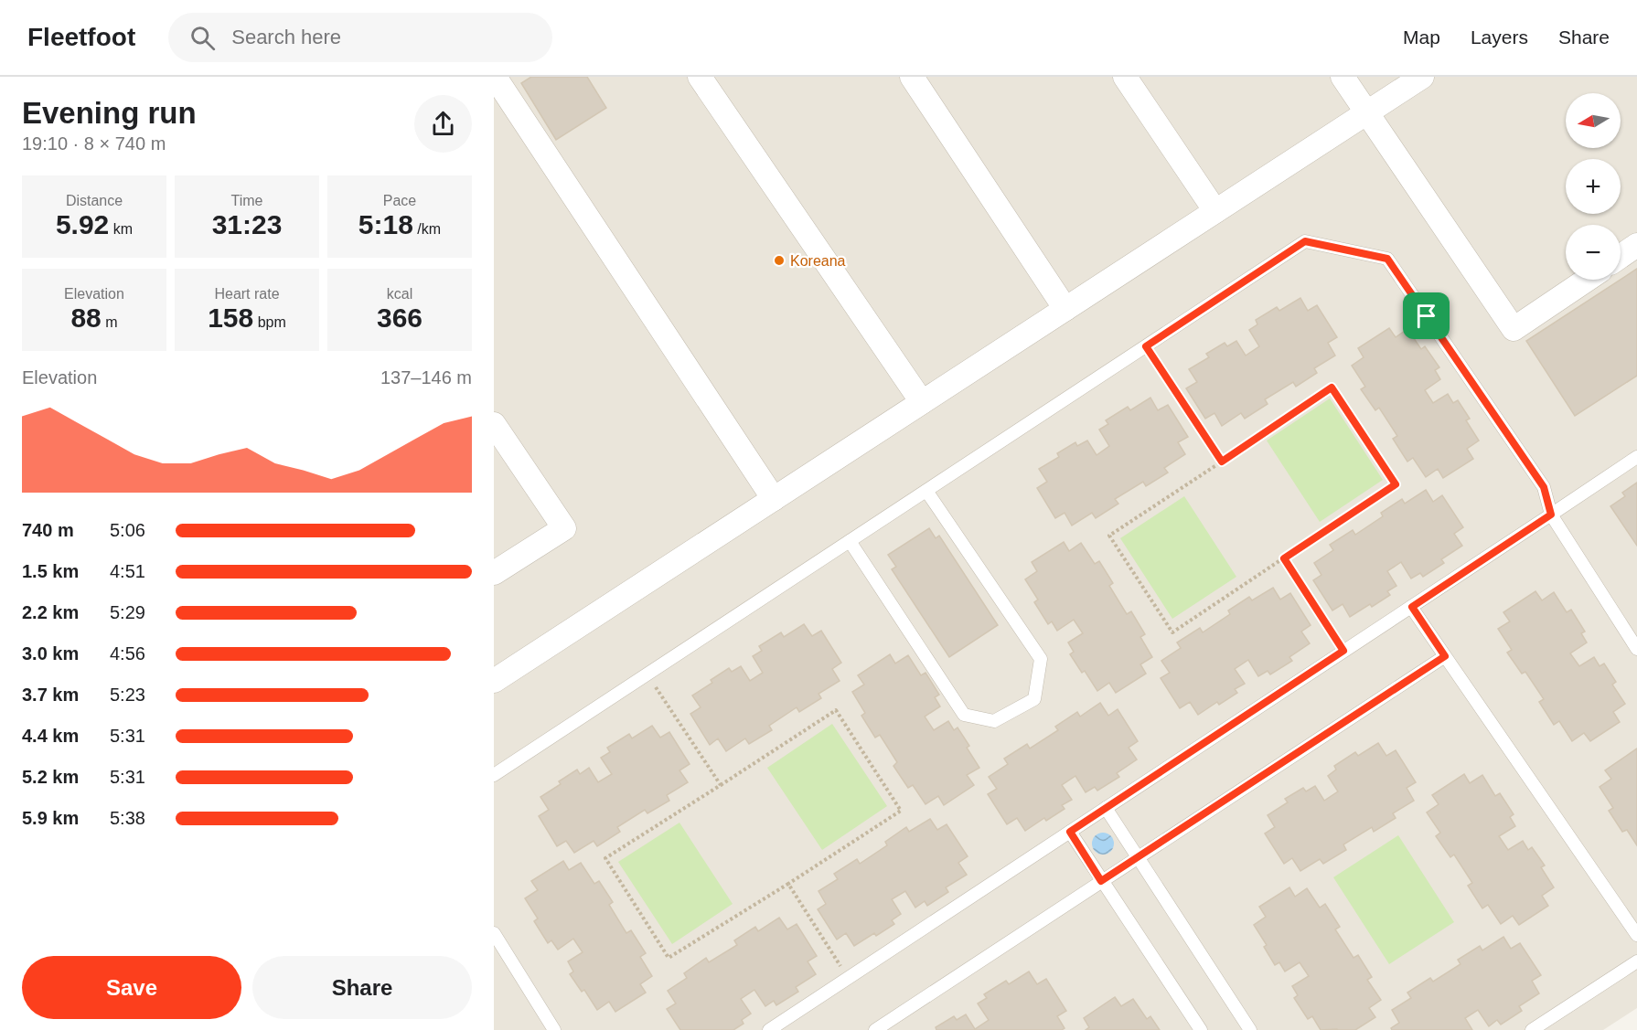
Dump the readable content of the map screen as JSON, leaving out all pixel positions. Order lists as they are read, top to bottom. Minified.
{"places":["Koreana"],"north":"left","page":{"header":"Fleetfoot","search":"Search here","nav":["Map","Layers","Share"],"heading":["Evening run","19:10 · 8 × 740 m"],"map_buttons":["+","−"],"stats":[["Distance","5.92 km"],["Time","31:23"],["Pace","5:18 /km"],["Elevation","88 m"],["Heart rate","158 bpm"],["kcal","366"]],"chart":["Elevation","137–146 m"],"list":[{"name":"740 m","note":"5:06"},{"name":"1.5 km","note":"4:51"},{"name":"2.2 km","note":"5:29"},{"name":"3.0 km","note":"4:56"},{"name":"3.7 km","note":"5:23"},{"name":"4.4 km","note":"5:31"},{"name":"5.2 km","note":"5:31"},{"name":"5.9 km","note":"5:38"}],"buttons":["Save","Share"]}}
